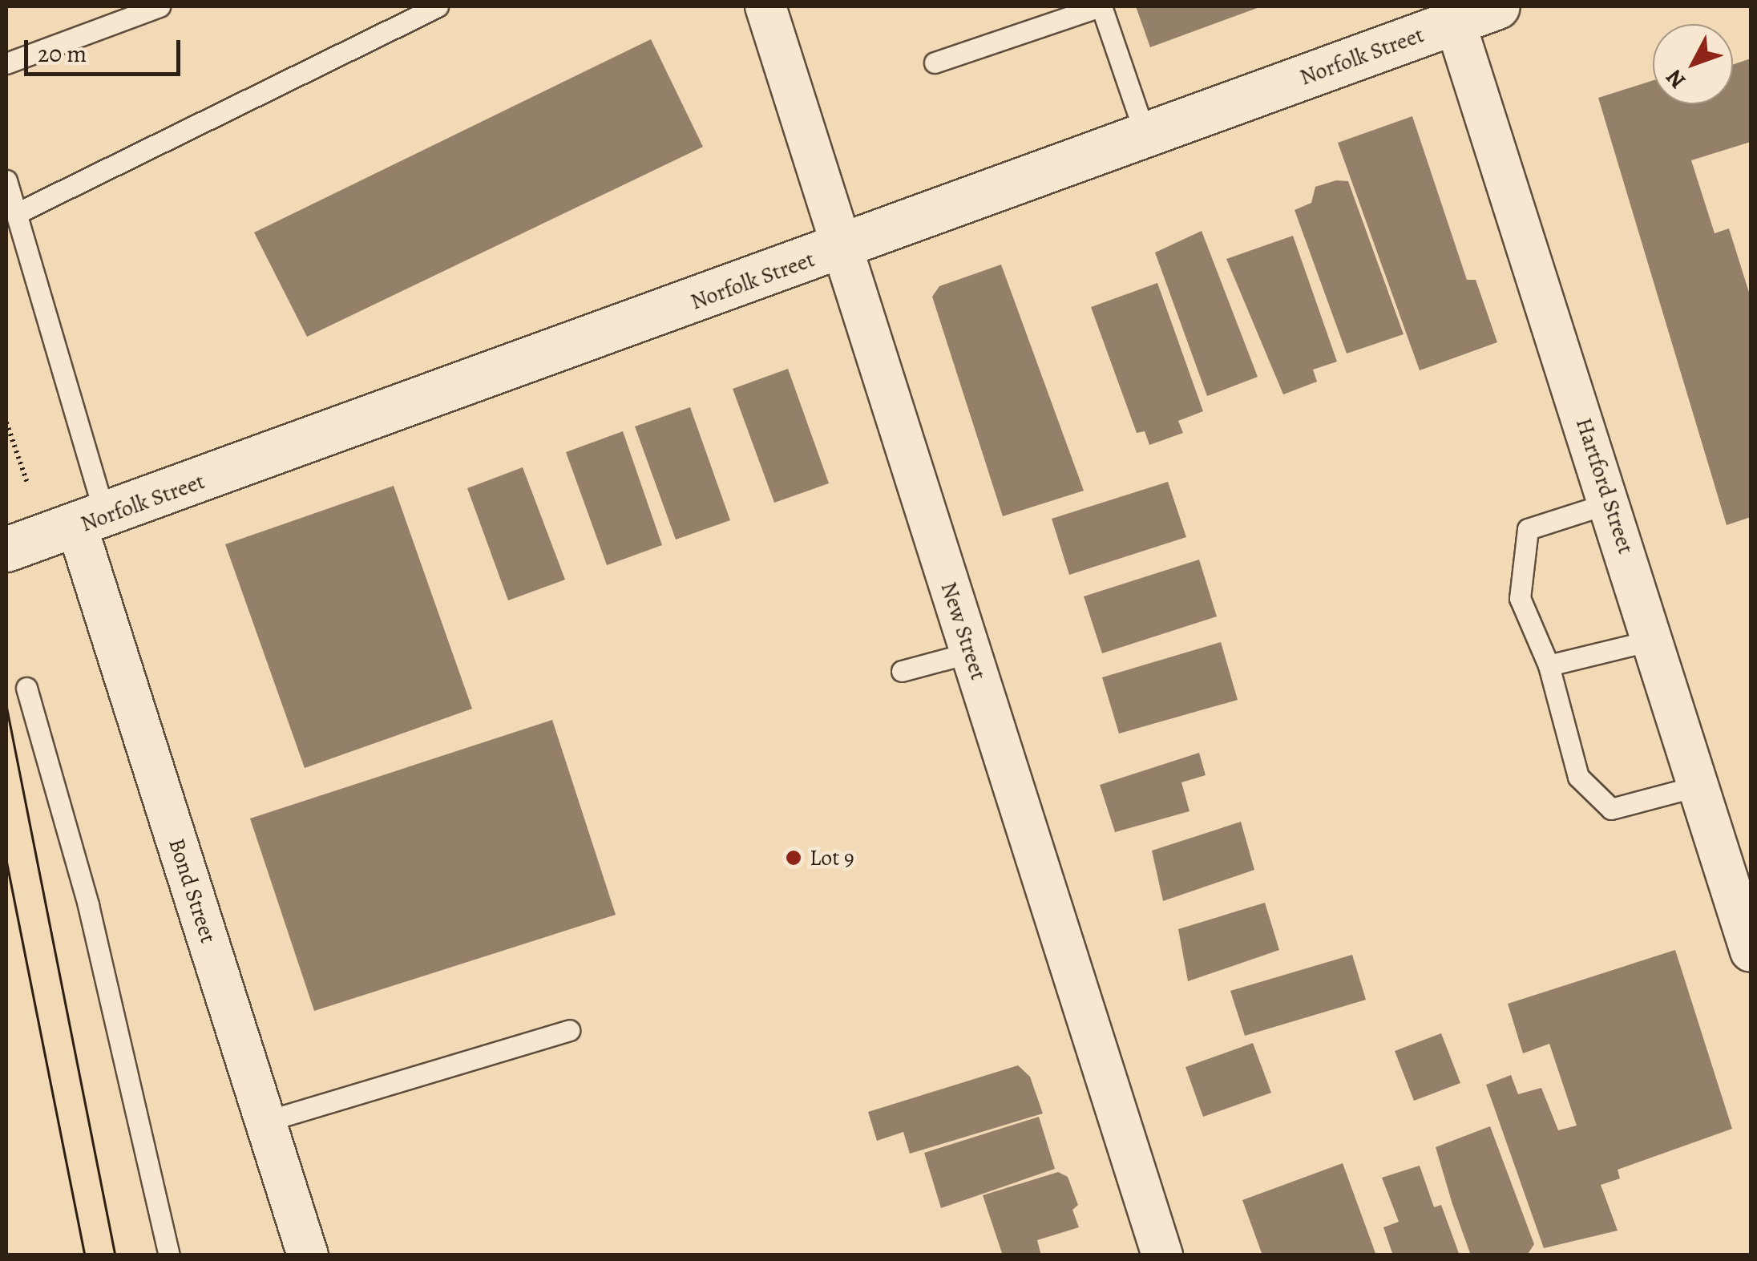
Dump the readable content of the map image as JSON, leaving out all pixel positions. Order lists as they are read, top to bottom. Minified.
{"streets":{"main road":["Norfolk Street"],"street":["Hartford Street","New Street","Bond Street"]},"crossings":[["Norfolk Street","Hartford Street"],["Norfolk Street","New Street"],["Norfolk Street","Bond Street"]],"places":["Lot 9"],"scale_bar":"20 m","north":"bottom left"}
